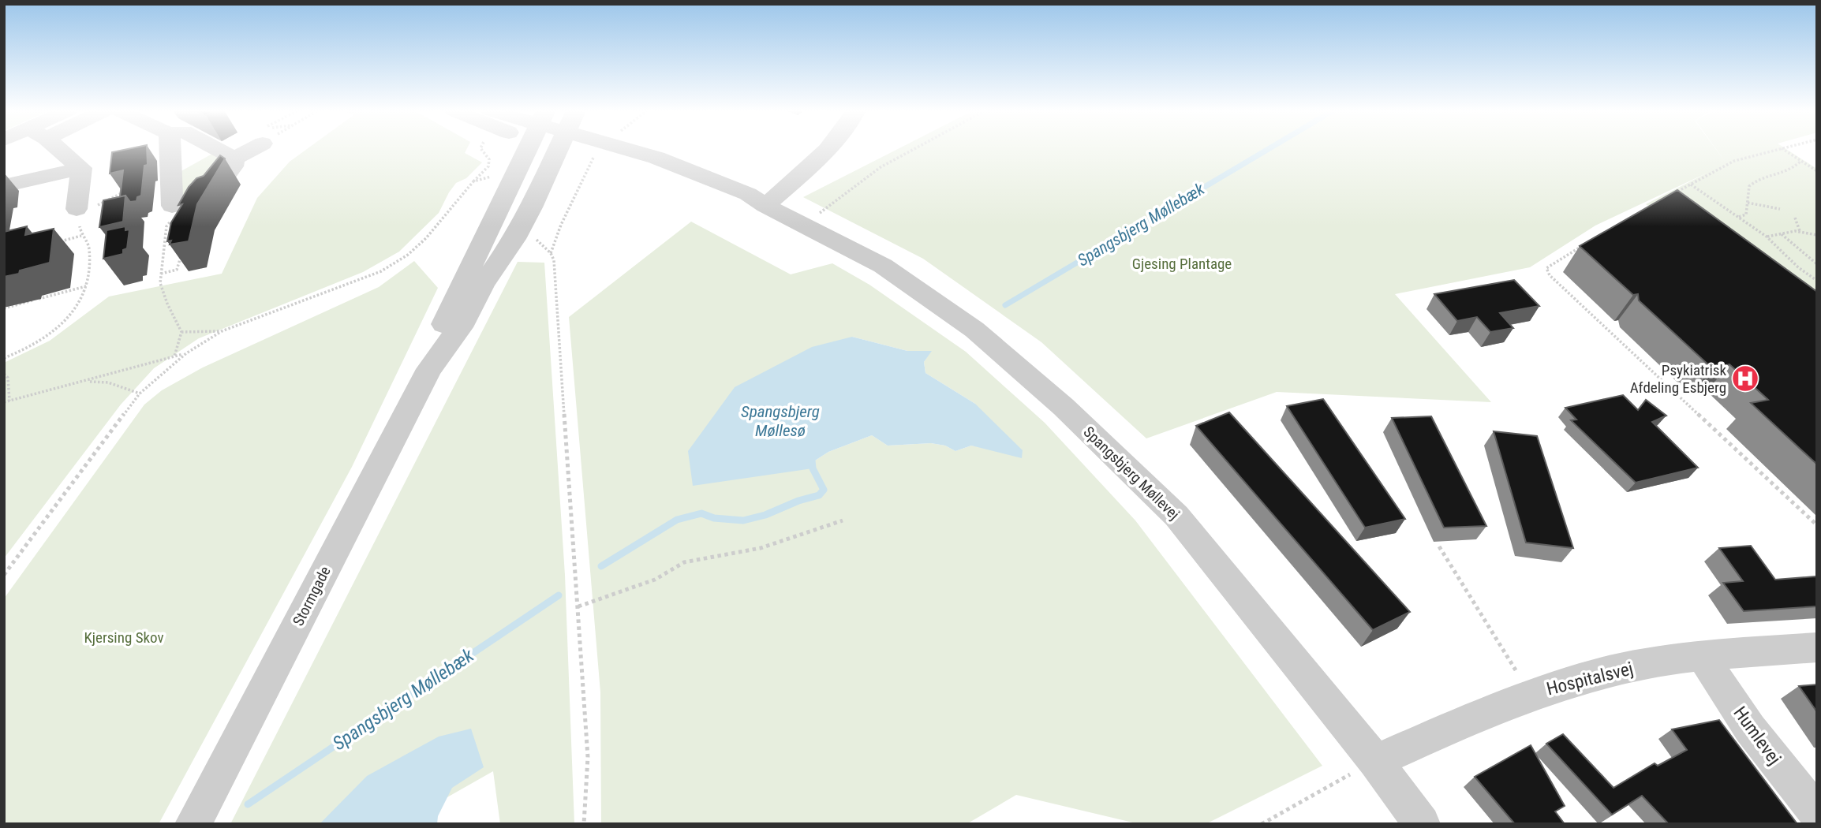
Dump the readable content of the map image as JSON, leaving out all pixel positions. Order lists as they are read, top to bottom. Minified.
{"streets":{"street":["Spangsbjerg Møllevej","Stormgade","Hospitalsvej","Humlevej"]},"crossings":[["Spangsbjerg Møllevej","Hospitalsvej"],["Hospitalsvej","Humlevej"]],"water":["Spangsbjerg Møllebæk","Spangsbjerg Møllesø"],"parks":["Gjesing Plantage","Kjersing Skov"],"places":{"hospital":["Psykiatrisk Afdeling Esbjerg"]}}
